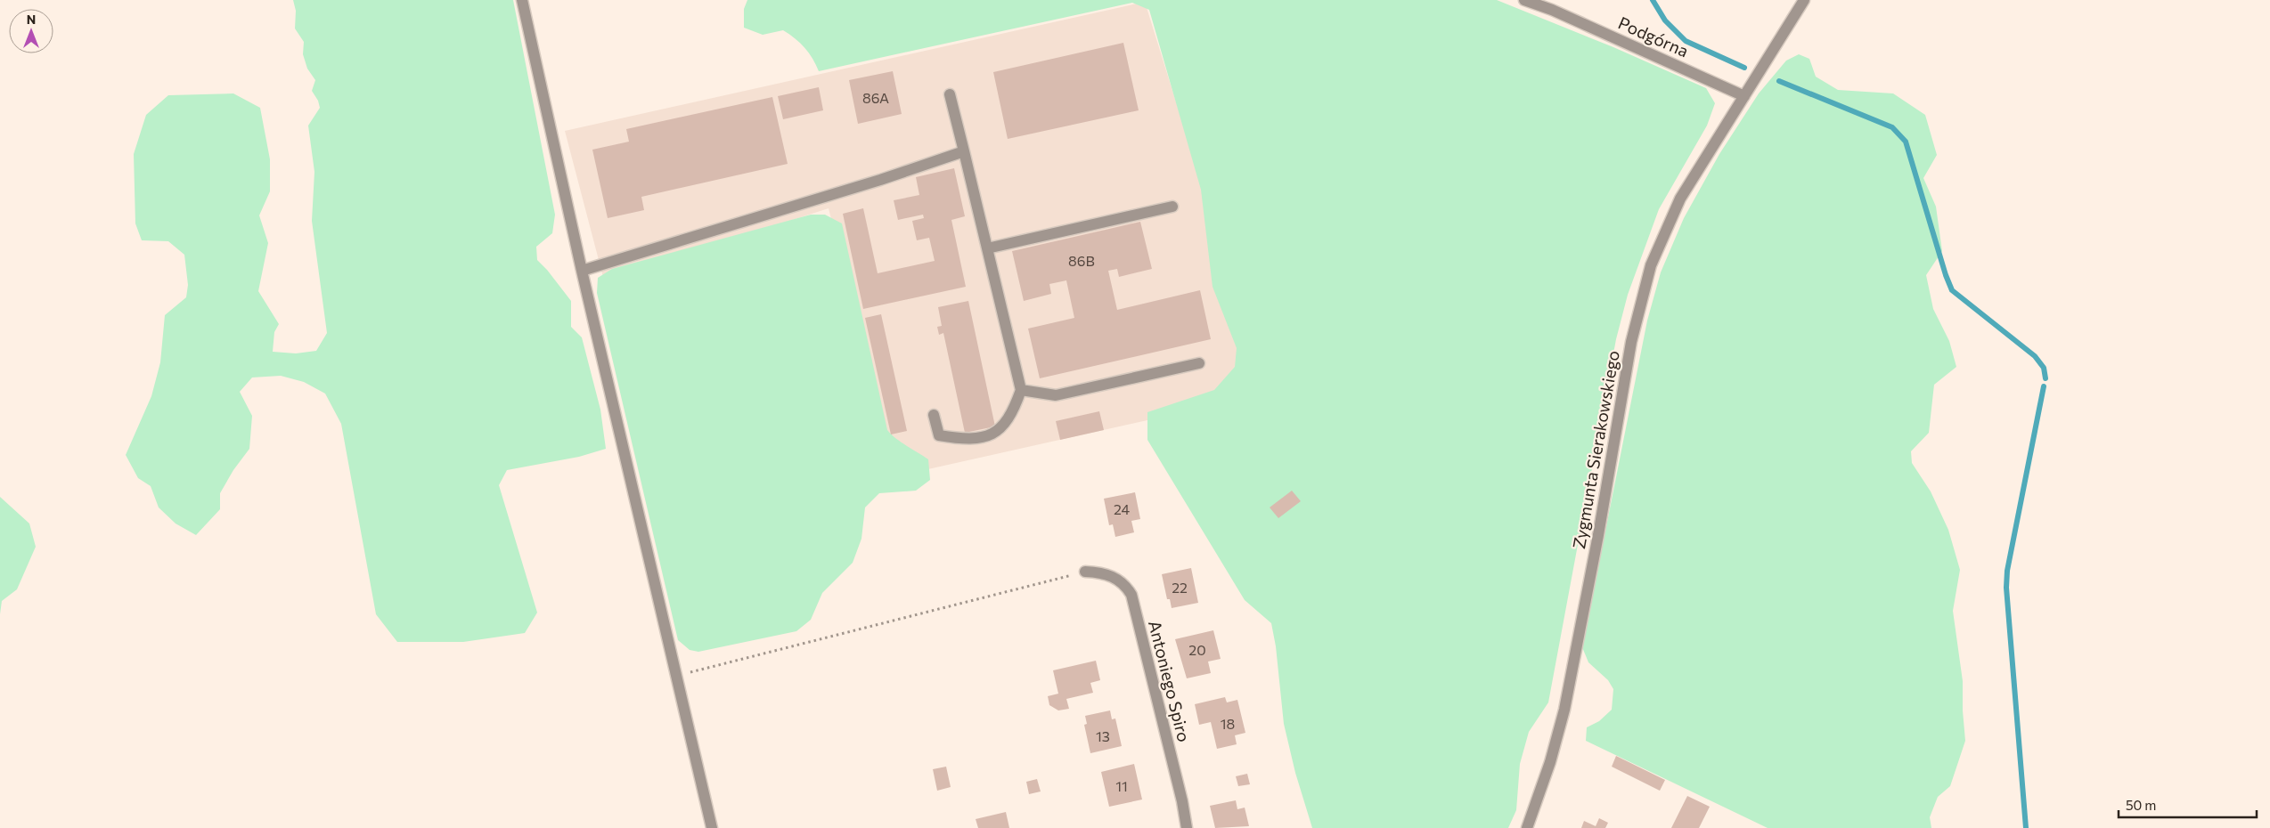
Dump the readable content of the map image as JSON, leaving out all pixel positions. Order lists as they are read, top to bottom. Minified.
{"streets":{"street":["Podgórna","Zygmunta Sierakowskiego","Antoniego Spiro"]},"crossings":[["Podgórna","Zygmunta Sierakowskiego"]],"house_numbers":["86A","86B","24","22","20","18","13","11"],"scale_bar":"50 m","north":"top"}
